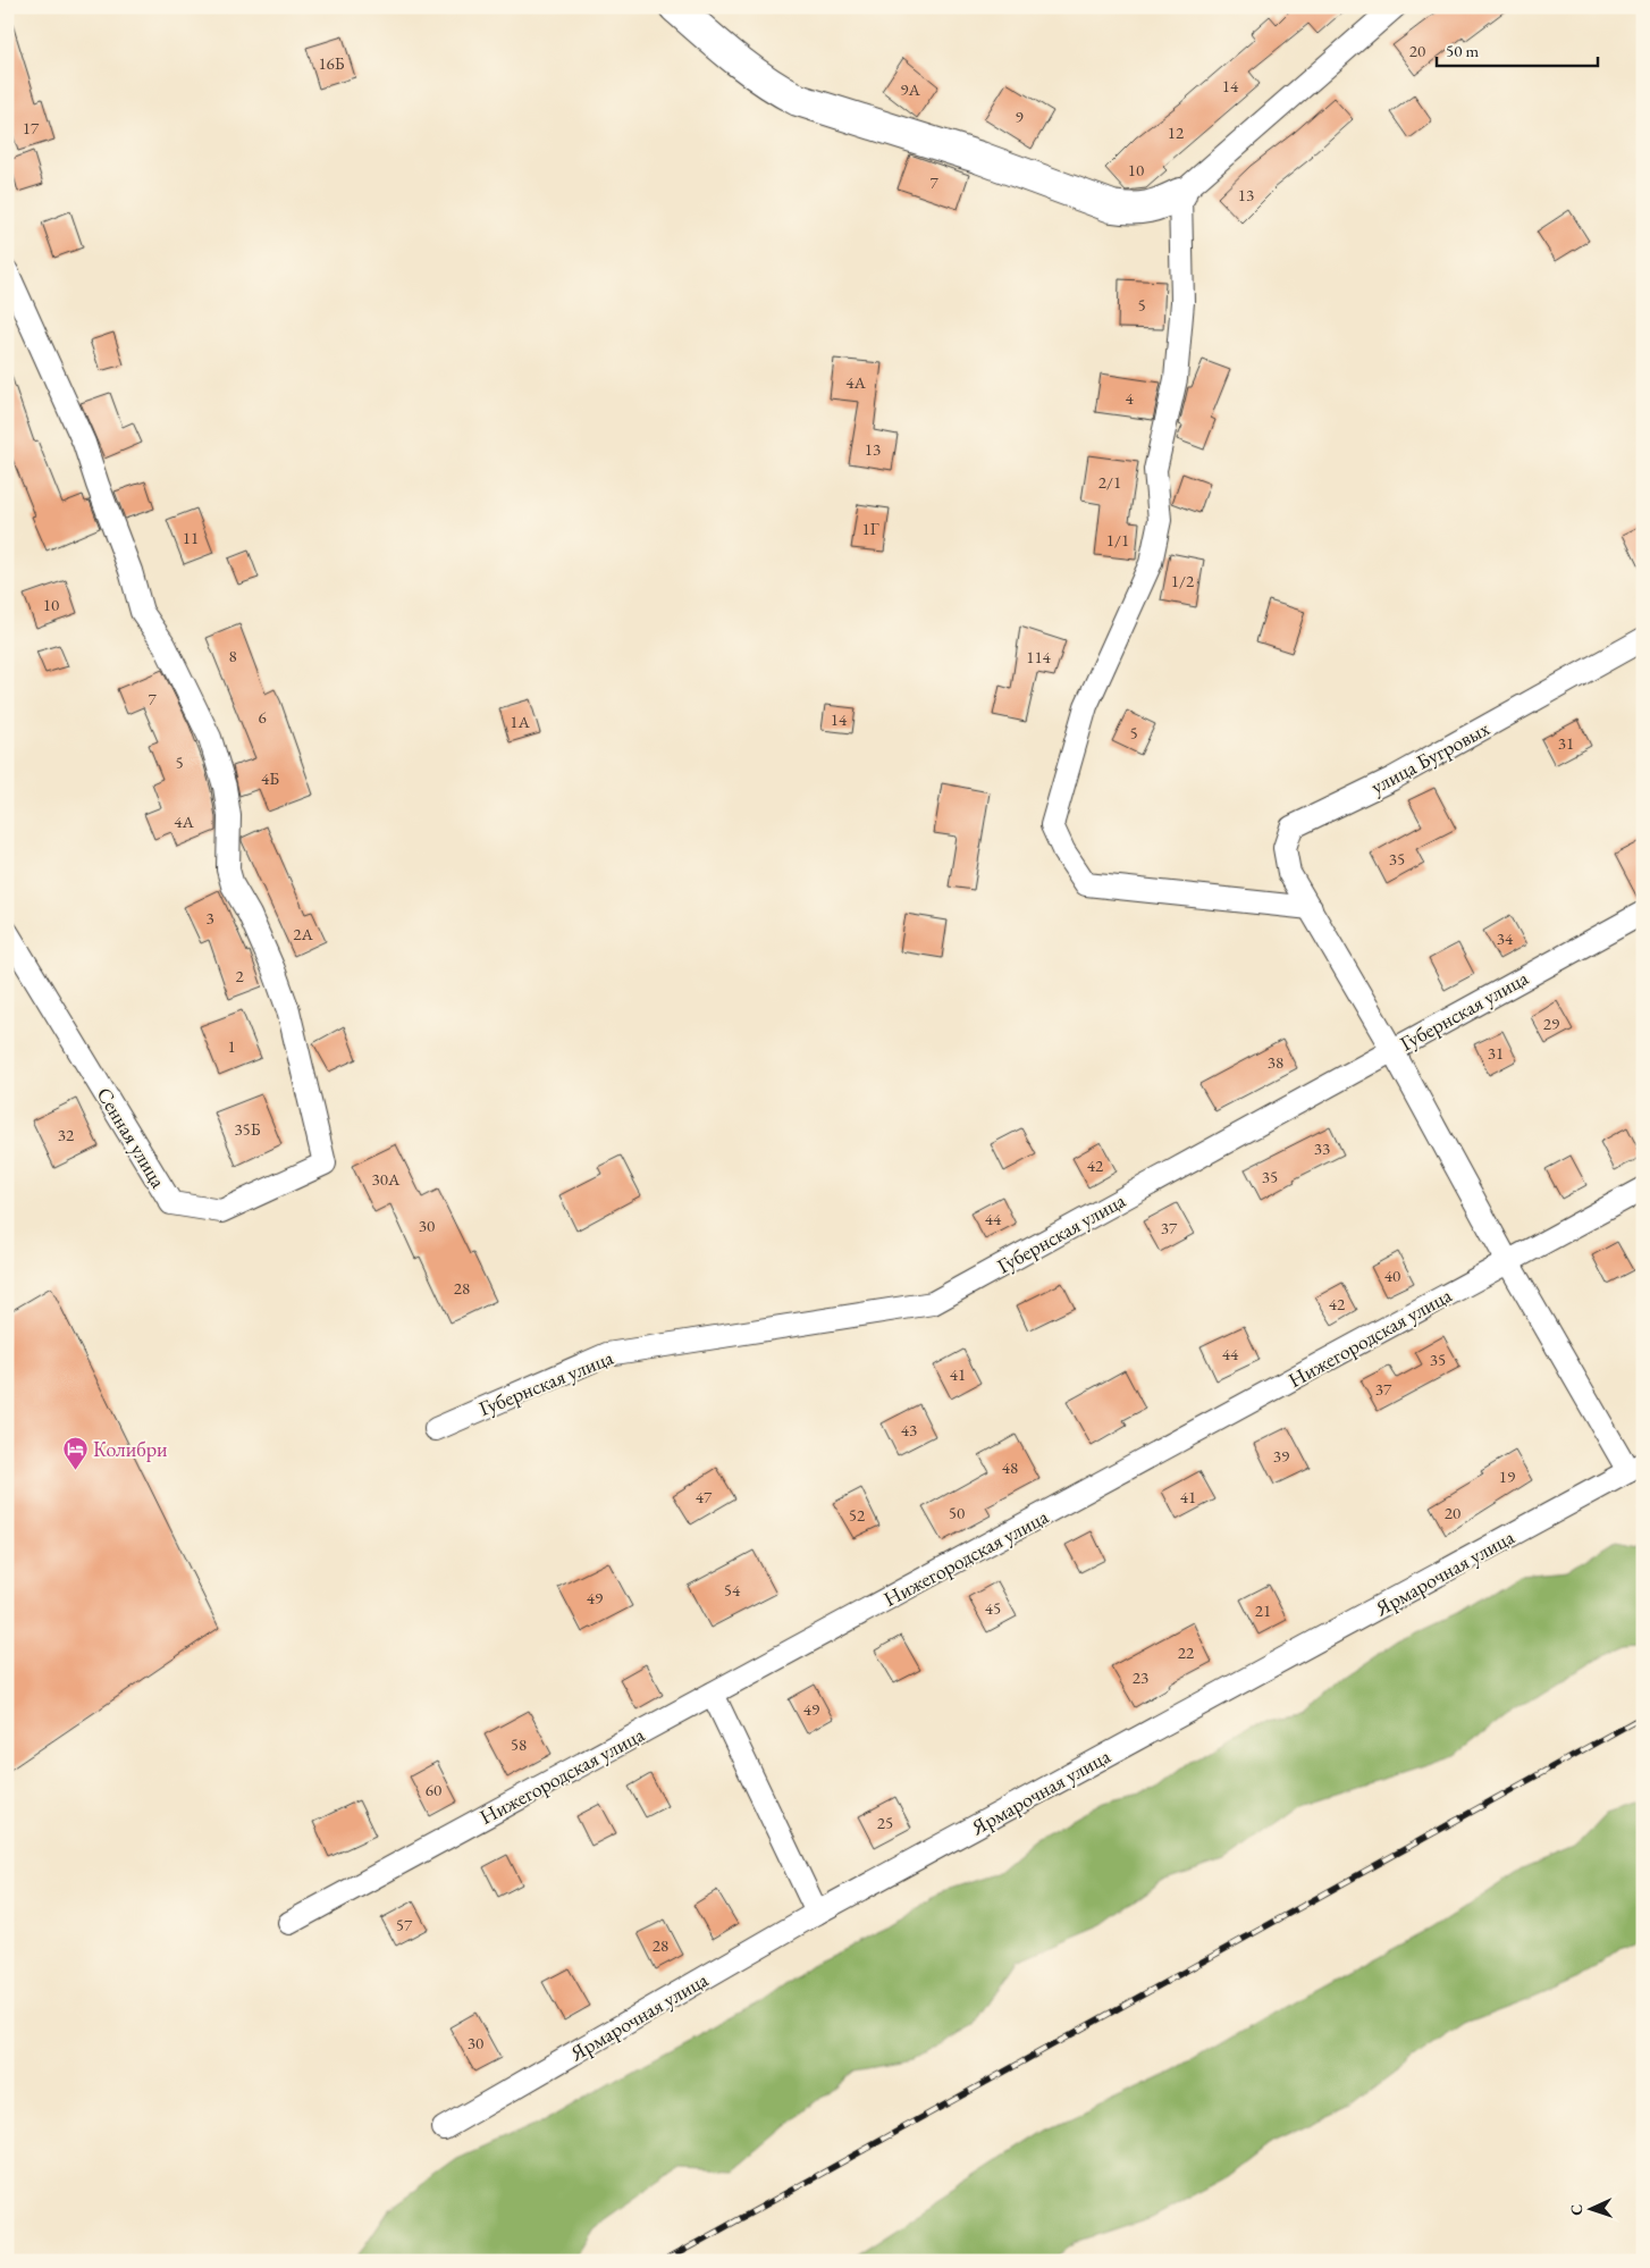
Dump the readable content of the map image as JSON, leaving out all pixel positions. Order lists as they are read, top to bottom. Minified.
{"streets":{"street":["улица Бугровых","Губернская улица","Сенная улица","Нижегородская улица","Ярмарочная улица"]},"crossings":[["улица Бугровых","Губернская улица"],["улица Бугровых","Нижегородская улица"],["улица Бугровых","Ярмарочная улица"]],"places":{"hotel":["Колибри"]},"house_numbers":["20","16Б","14","9А","9","17","12","10","7","13","5","4А","4","13","2/1","1Г","11","1/1","1/2","10","8","114","7","6","14","1А","5","31","5","4Б","4А","35","3","2А","34","2","29","1","31","38","35Б","32","33","42","35","30А","44","30","37","40","28","42","44","35","41","37","43","39","48","19","47","41","50","20","52","54","49","45","21","22","23","49","58","60","25","57","28","30"],"scale_bar":"50 m","north":"left"}
